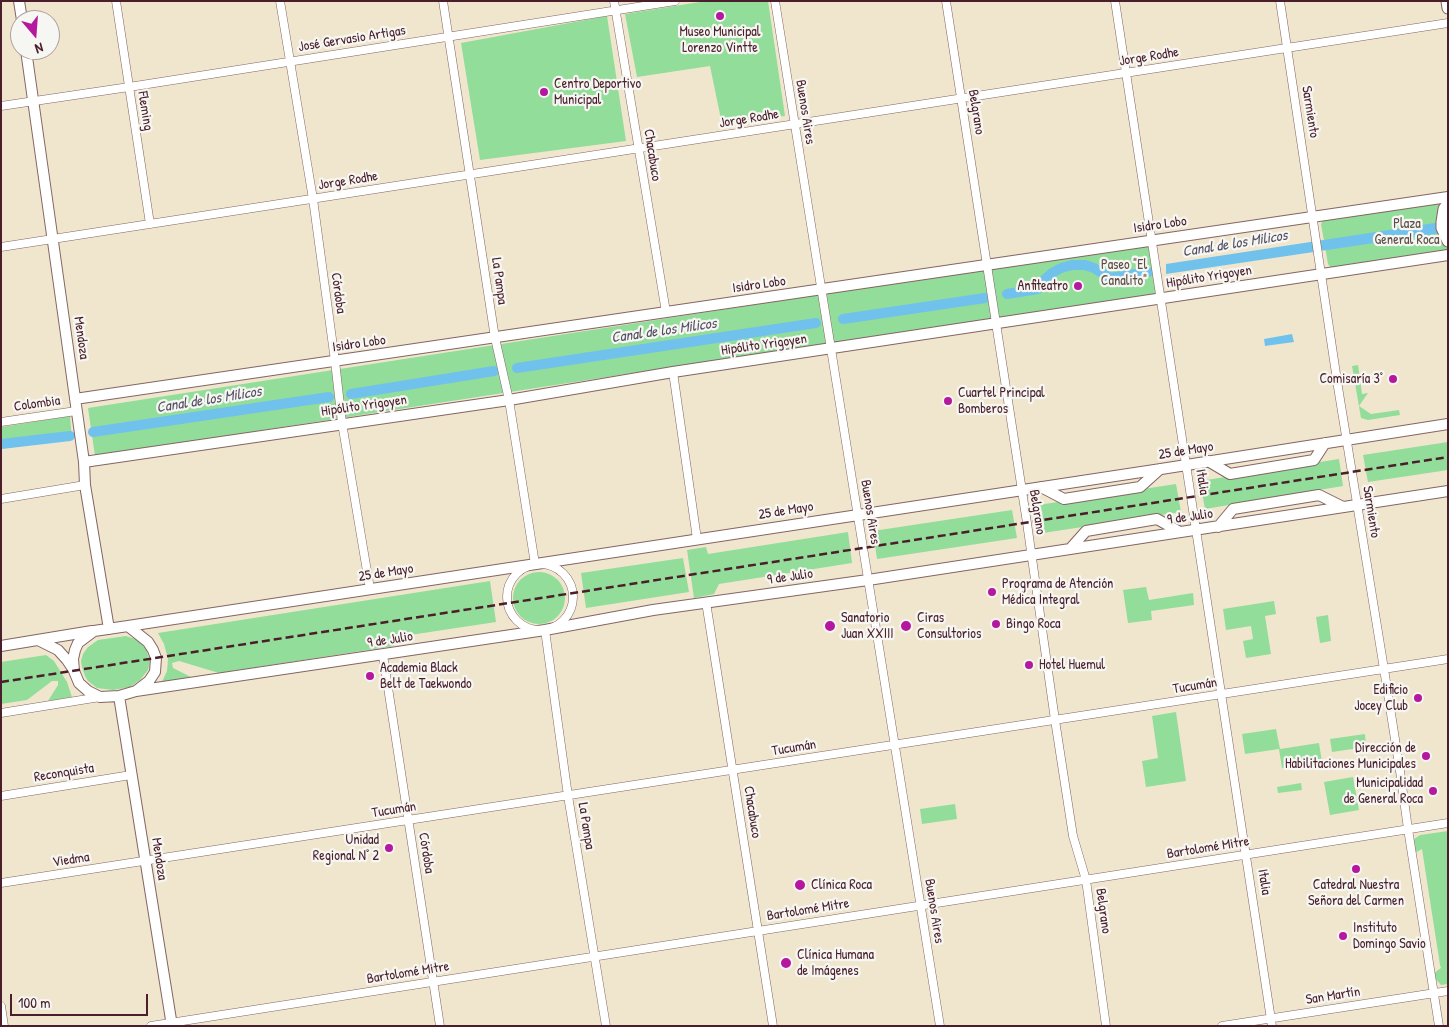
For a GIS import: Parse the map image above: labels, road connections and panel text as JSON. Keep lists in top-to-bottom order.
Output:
{
  "streets": {
    "main road": [
      "Isidro Lobo",
      "Hipólito Yrigoyen",
      "Mendoza",
      "25 de Mayo",
      "9 de Julio"
    ],
    "street": [
      "José Gervasio Artigas",
      "Jorge Rodhe",
      "Fleming",
      "Buenos Aires",
      "Belgrano",
      "Sarmiento",
      "Chacabuco",
      "La Pampa",
      "Córdoba",
      "Colombia",
      "Italia",
      "Tucumán",
      "Reconquista",
      "Bartolomé Mitre",
      "Viedma",
      "San Martín"
    ]
  },
  "crossings": [
    ["José Gervasio Artigas", "Fleming"],
    ["José Gervasio Artigas", "Chacabuco"],
    ["José Gervasio Artigas", "La Pampa"],
    ["José Gervasio Artigas", "Córdoba"],
    ["José Gervasio Artigas", "Mendoza"],
    ["Jorge Rodhe", "Fleming"],
    ["Jorge Rodhe", "Buenos Aires"],
    ["Jorge Rodhe", "Belgrano"],
    ["Jorge Rodhe", "Sarmiento"],
    ["Jorge Rodhe", "Chacabuco"],
    ["Jorge Rodhe", "La Pampa"],
    ["Jorge Rodhe", "Córdoba"],
    ["Jorge Rodhe", "Mendoza"],
    ["Jorge Rodhe", "Italia"],
    ["Buenos Aires", "Isidro Lobo"],
    ["Buenos Aires", "Hipólito Yrigoyen"],
    ["Buenos Aires", "25 de Mayo"],
    ["Buenos Aires", "9 de Julio"],
    ["Buenos Aires", "Tucumán"],
    ["Buenos Aires", "Bartolomé Mitre"],
    ["Belgrano", "Isidro Lobo"],
    ["Belgrano", "Hipólito Yrigoyen"],
    ["Belgrano", "25 de Mayo"],
    ["Belgrano", "9 de Julio"],
    ["Belgrano", "Tucumán"],
    ["Belgrano", "Bartolomé Mitre"],
    ["Sarmiento", "Isidro Lobo"],
    ["Sarmiento", "Hipólito Yrigoyen"],
    ["Sarmiento", "25 de Mayo"],
    ["Sarmiento", "9 de Julio"],
    ["Sarmiento", "Tucumán"],
    ["Sarmiento", "Bartolomé Mitre"],
    ["Sarmiento", "San Martín"],
    ["Chacabuco", "Isidro Lobo"],
    ["Chacabuco", "9 de Julio"],
    ["Chacabuco", "Tucumán"],
    ["Chacabuco", "Bartolomé Mitre"],
    ["Isidro Lobo", "La Pampa"],
    ["Isidro Lobo", "Córdoba"],
    ["Isidro Lobo", "Mendoza"],
    ["Isidro Lobo", "Italia"],
    ["Hipólito Yrigoyen", "La Pampa"],
    ["Hipólito Yrigoyen", "Córdoba"],
    ["Hipólito Yrigoyen", "Mendoza"],
    ["Hipólito Yrigoyen", "Italia"],
    ["La Pampa", "25 de Mayo"],
    ["La Pampa", "9 de Julio"],
    ["La Pampa", "Tucumán"],
    ["La Pampa", "Bartolomé Mitre"],
    ["Córdoba", "25 de Mayo"],
    ["Córdoba", "9 de Julio"],
    ["Córdoba", "Tucumán"],
    ["Córdoba", "Bartolomé Mitre"],
    ["Mendoza", "Colombia"],
    ["Mendoza", "25 de Mayo"],
    ["Mendoza", "9 de Julio"],
    ["Mendoza", "Tucumán"],
    ["Mendoza", "Reconquista"],
    ["Mendoza", "Bartolomé Mitre"],
    ["Mendoza", "Viedma"],
    ["25 de Mayo", "Italia"],
    ["25 de Mayo", "9 de Julio"],
    ["Italia", "9 de Julio"],
    ["Italia", "Tucumán"],
    ["Italia", "Bartolomé Mitre"],
    ["Italia", "San Martín"],
    ["Tucumán", "Viedma"]
  ],
  "water": ["Canal de los Milicos"],
  "parks": ["Plaza General Roca", "Paseo \"El Canalito\""],
  "places": [
    "Museo Municipal Lorenzo Vintte",
    "Centro Deportivo Municipal",
    "Anfiteatro",
    "Comisaría 3°",
    "Cuartel Principal Bomberos",
    "Programa de Atención Médica Integral",
    "Bingo Roca",
    "Sanatorio Juan XXIII",
    "Ciras Consultorios",
    "Hotel Huemul",
    "Academia Black Belt de Taekwondo",
    "Edificio Jocey Club",
    "Dirección de Habilitaciones Municipales",
    "Municipalidad de General Roca",
    "Unidad Regional N° 2",
    "Catedral Nuestra Señora del Carmen",
    "Clínica Roca",
    "Instituto Domingo Savio",
    "Clínica Humana de Imágenes"
  ],
  "scale_bar": "100 m",
  "north": "bottom"
}
